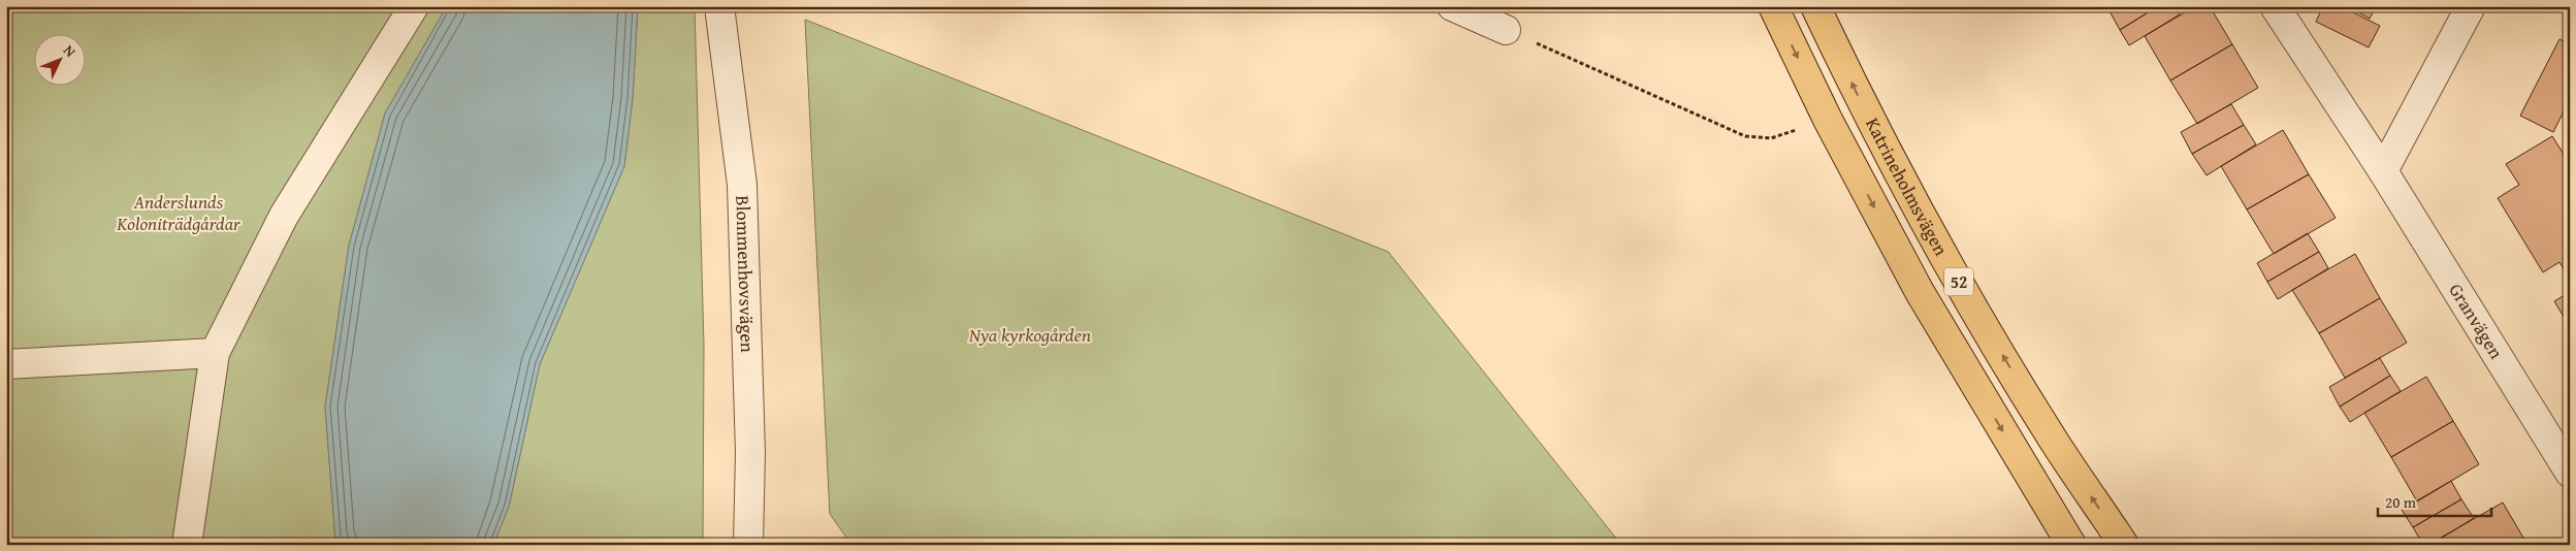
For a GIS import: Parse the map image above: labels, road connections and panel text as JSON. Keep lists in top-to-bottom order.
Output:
{
  "streets": {
    "main road": ["Katrineholmsvägen", "52"],
    "street": ["Blommenhovsvägen", "Granvägen"]
  },
  "parks": ["Anderslunds Koloniträdgårdar", "Nya kyrkogården"],
  "scale_bar": "20 m",
  "north": "top right"
}
